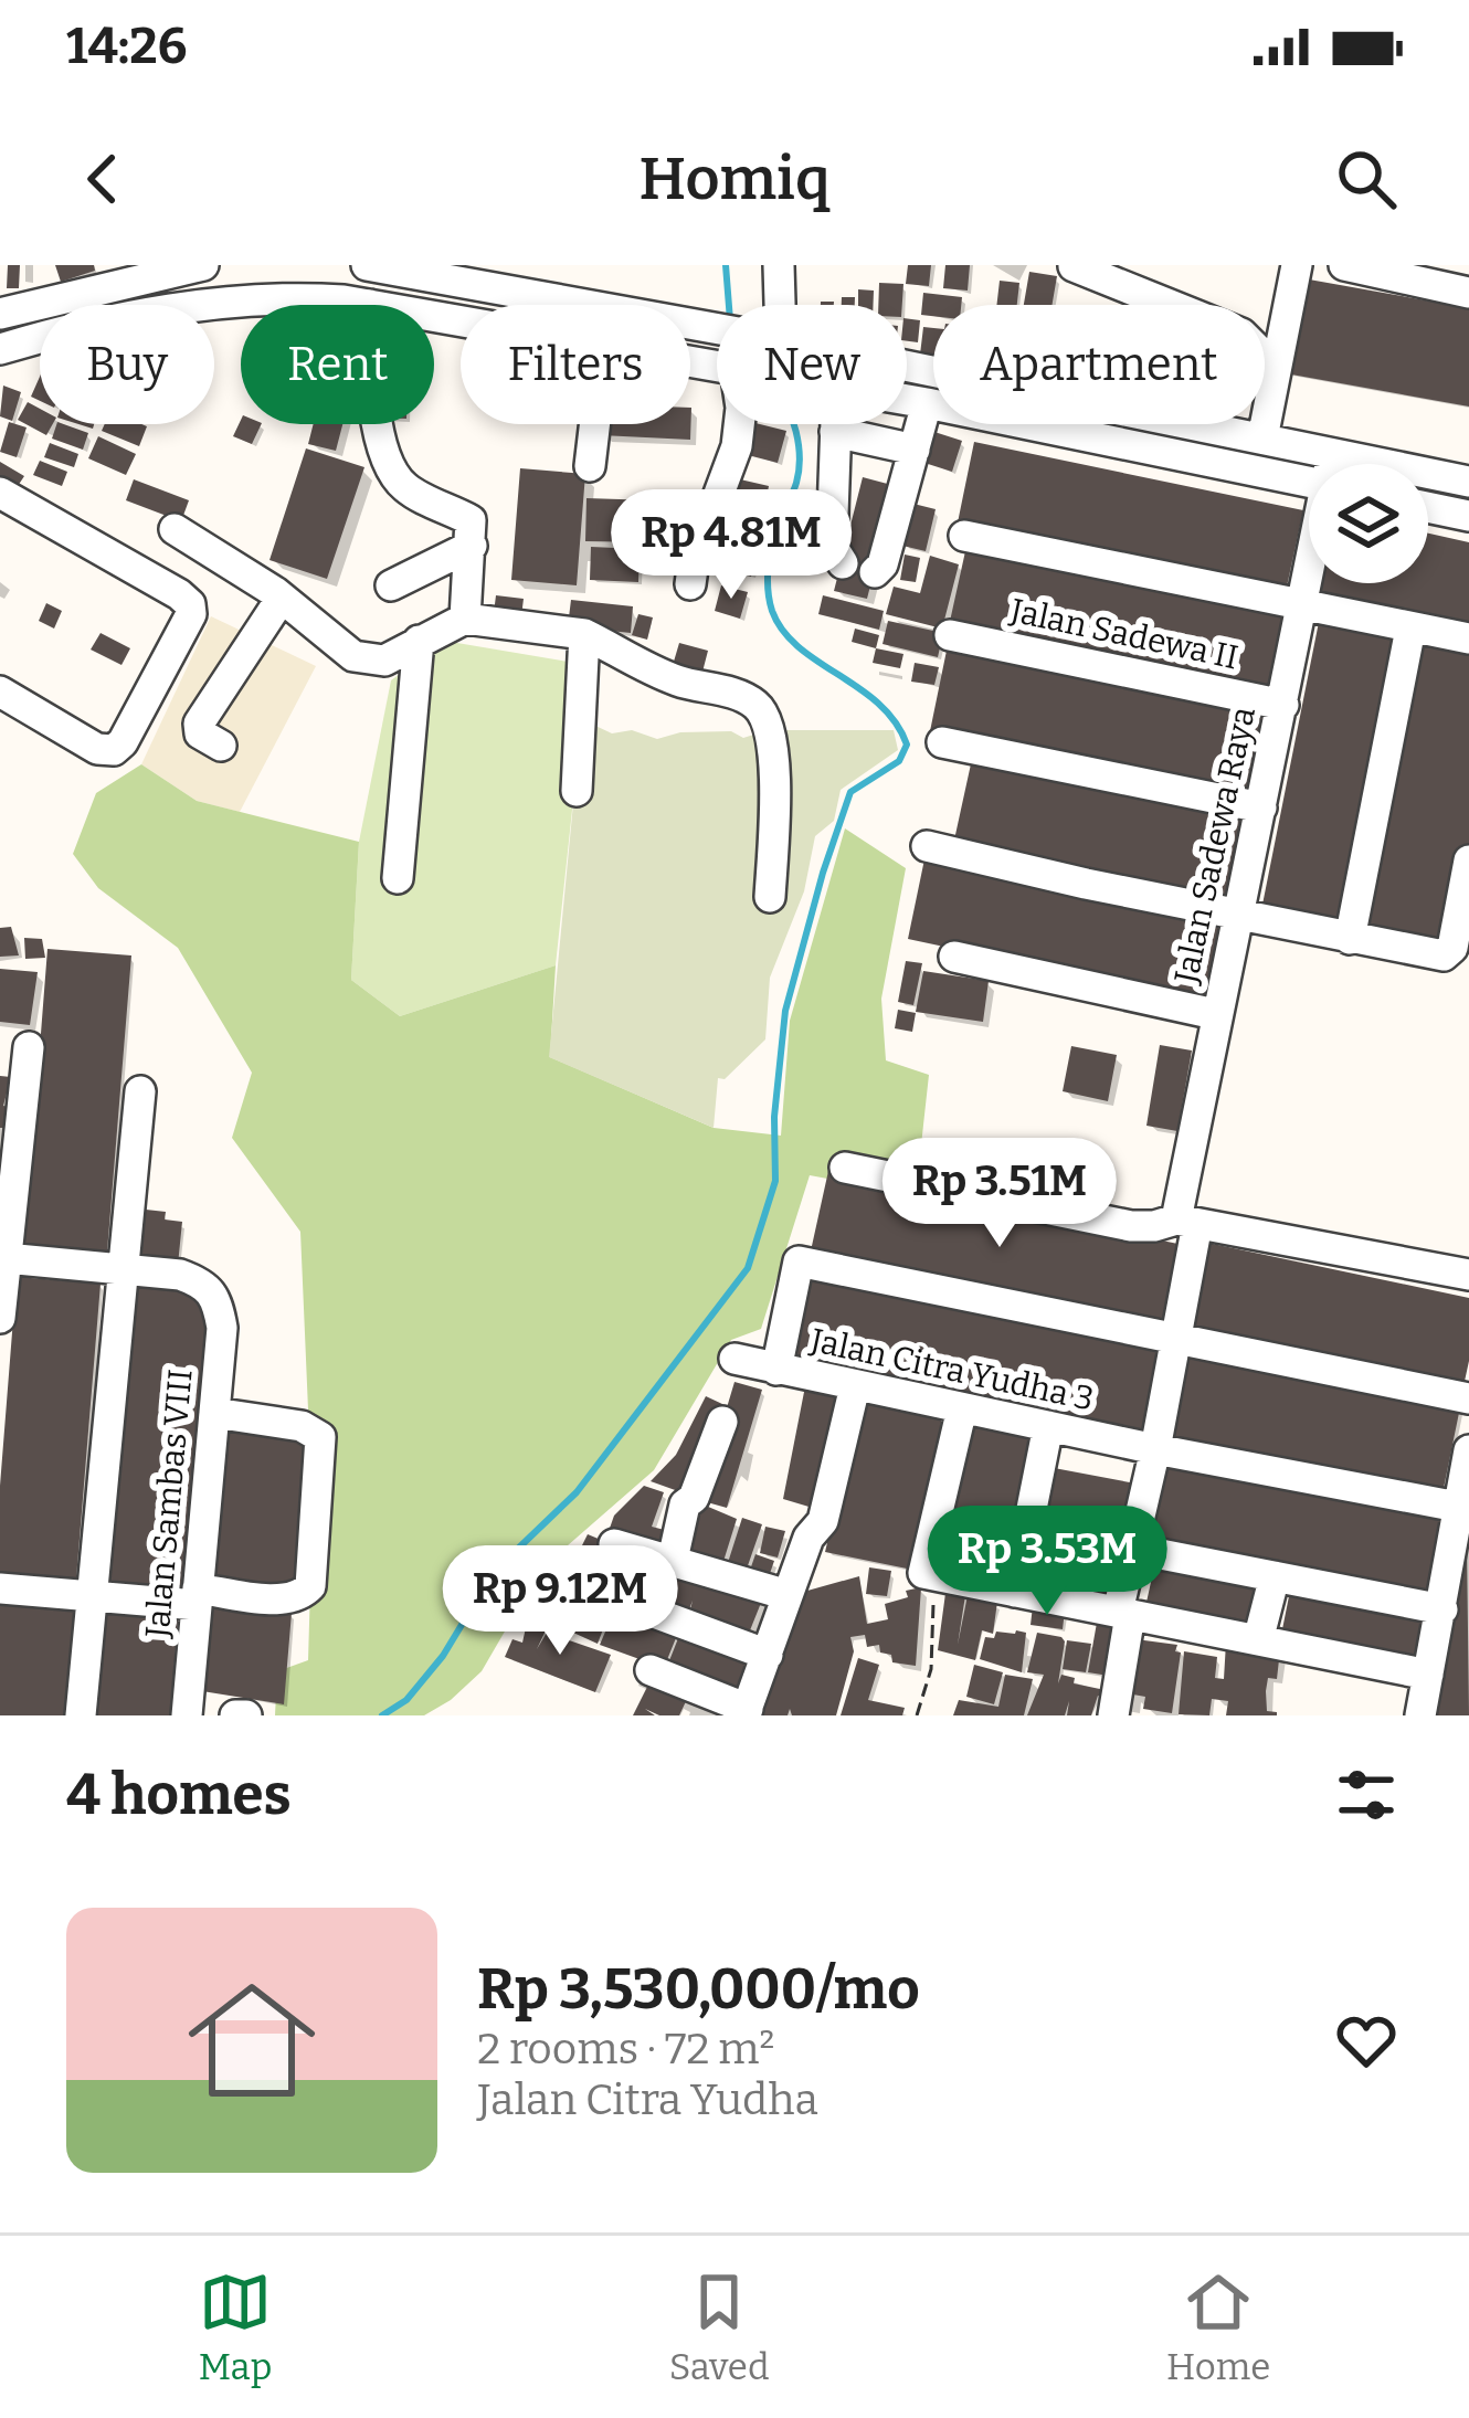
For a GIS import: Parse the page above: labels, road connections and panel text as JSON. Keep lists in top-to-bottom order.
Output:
{
  "streets": {
    "street": [
      "Jalan Sadewa II",
      "Jalan Sadewa Raya",
      "Jalan Citra Yudha 3",
      "Jalan Sambas VIII"
    ]
  },
  "crossings": [
    ["Jalan Sadewa II", "Jalan Sadewa Raya"],
    ["Jalan Sadewa Raya", "Jalan Citra Yudha 3"]
  ],
  "page": {
    "status": "14:26",
    "header": "Homiq",
    "chip": [
      "Buy",
      "Rent",
      "Filters",
      "New",
      "Apartment"
    ],
    "price": [
      "Rp 4.81M",
      "Rp 3.51M",
      "Rp 3.53M",
      "Rp 9.12M"
    ],
    "heading": "4 homes",
    "list": [
      {
        "name": "Rp 3,530,000/mo",
        "note": "2 rooms · 72 m² · Jalan Citra Yudha"
      }
    ],
    "tabs": ["Map", "Saved", "Home"]
  }
}
